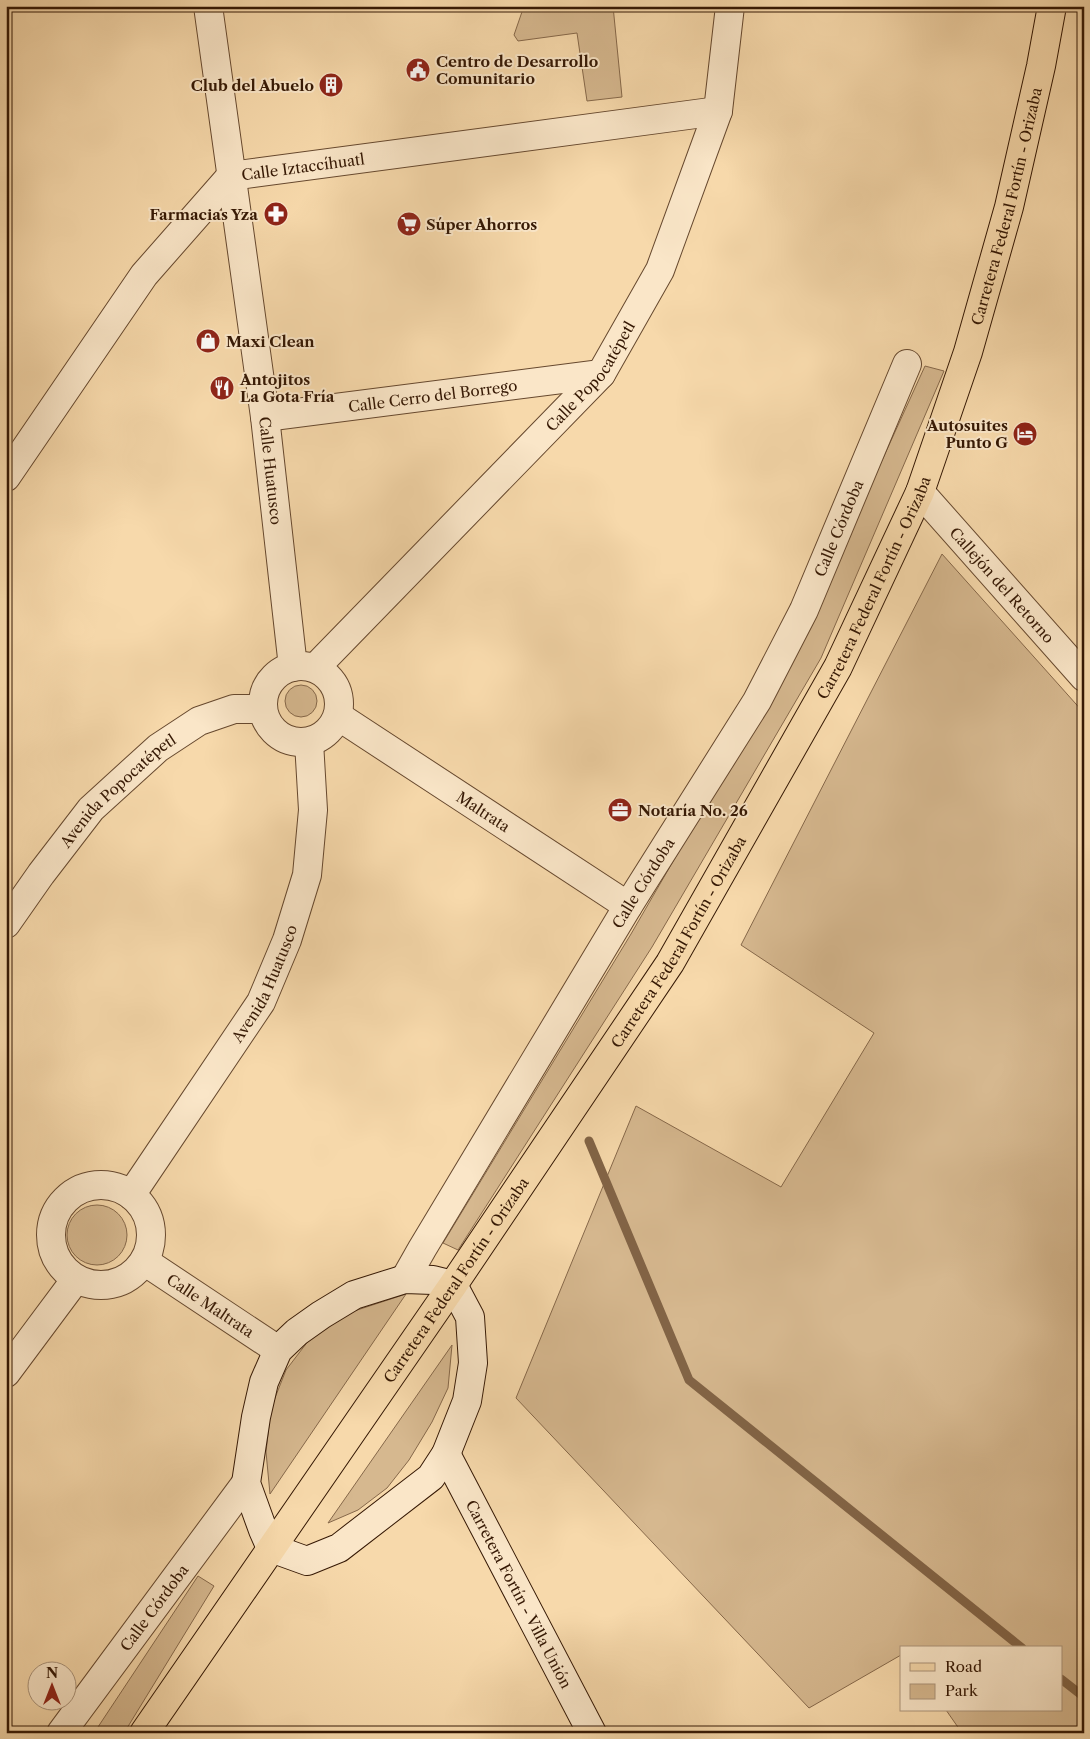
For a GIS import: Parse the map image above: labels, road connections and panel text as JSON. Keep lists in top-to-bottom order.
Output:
{
  "streets": {
    "main road": ["Carretera Federal Fortín - Orizaba"],
    "street": [
      "Calle Iztaccíhuatl",
      "Calle Popocatépetl",
      "Calle Cerro del Borrego",
      "Calle Huatusco",
      "Calle Córdoba",
      "Callejón del Retorno",
      "Avenida Popocatépetl",
      "Maltrata",
      "Avenida Huatusco",
      "Calle Maltrata",
      "Carretera Fortín - Villa Unión"
    ]
  },
  "crossings": [
    ["Calle Iztaccíhuatl", "Calle Popocatépetl"],
    ["Calle Iztaccíhuatl", "Calle Huatusco"],
    ["Carretera Federal Fortín - Orizaba", "Callejón del Retorno"],
    ["Calle Popocatépetl", "Calle Cerro del Borrego"],
    ["Calle Popocatépetl", "Calle Huatusco"],
    ["Calle Popocatépetl", "Avenida Popocatépetl"],
    ["Calle Popocatépetl", "Maltrata"],
    ["Calle Popocatépetl", "Avenida Huatusco"],
    ["Calle Cerro del Borrego", "Calle Huatusco"],
    ["Calle Huatusco", "Avenida Popocatépetl"],
    ["Calle Huatusco", "Maltrata"],
    ["Calle Huatusco", "Avenida Huatusco"],
    ["Calle Córdoba", "Maltrata"],
    ["Avenida Popocatépetl", "Maltrata"],
    ["Avenida Popocatépetl", "Avenida Huatusco"],
    ["Maltrata", "Avenida Huatusco"],
    ["Avenida Huatusco", "Calle Maltrata"]
  ],
  "places": {
    "public building": ["Centro de Desarrollo Comunitario"],
    "building": ["Club del Abuelo"],
    "pharmacy": ["Farmacias Yza"],
    "supermarket": ["Súper Ahorros"],
    "shop": ["Maxi Clean"],
    "restaurant": ["Antojitos La Gota Fría"],
    "hotel": ["Autosuites Punto G"],
    "office": ["Notaría No. 26"]
  },
  "legend": ["Road", "Park"],
  "north": "top"
}
